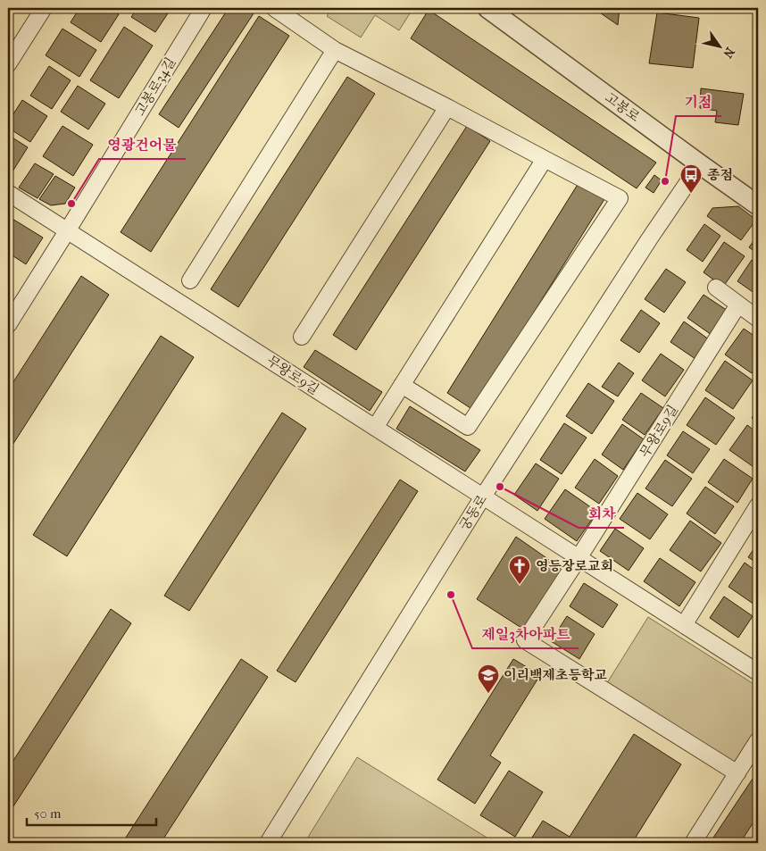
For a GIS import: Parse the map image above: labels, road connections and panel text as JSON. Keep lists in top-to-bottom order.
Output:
{
  "streets": {
    "street": [
      "고봉로34길",
      "고봉로",
      "무왕로9길",
      "궁동로"
    ]
  },
  "crossings": [
    ["고봉로34길", "무왕로9길"],
    ["고봉로", "궁동로"],
    ["무왕로9길", "궁동로"]
  ],
  "places": {
    "other": [
      "기점",
      "영광건어물",
      "회차",
      "제일3차아파트"
    ],
    "bus stop": ["종점"],
    "church": ["영등장로교회"],
    "school or university": ["이리백제초등학교"]
  },
  "scale_bar": "50 m",
  "north": "bottom right"
}
